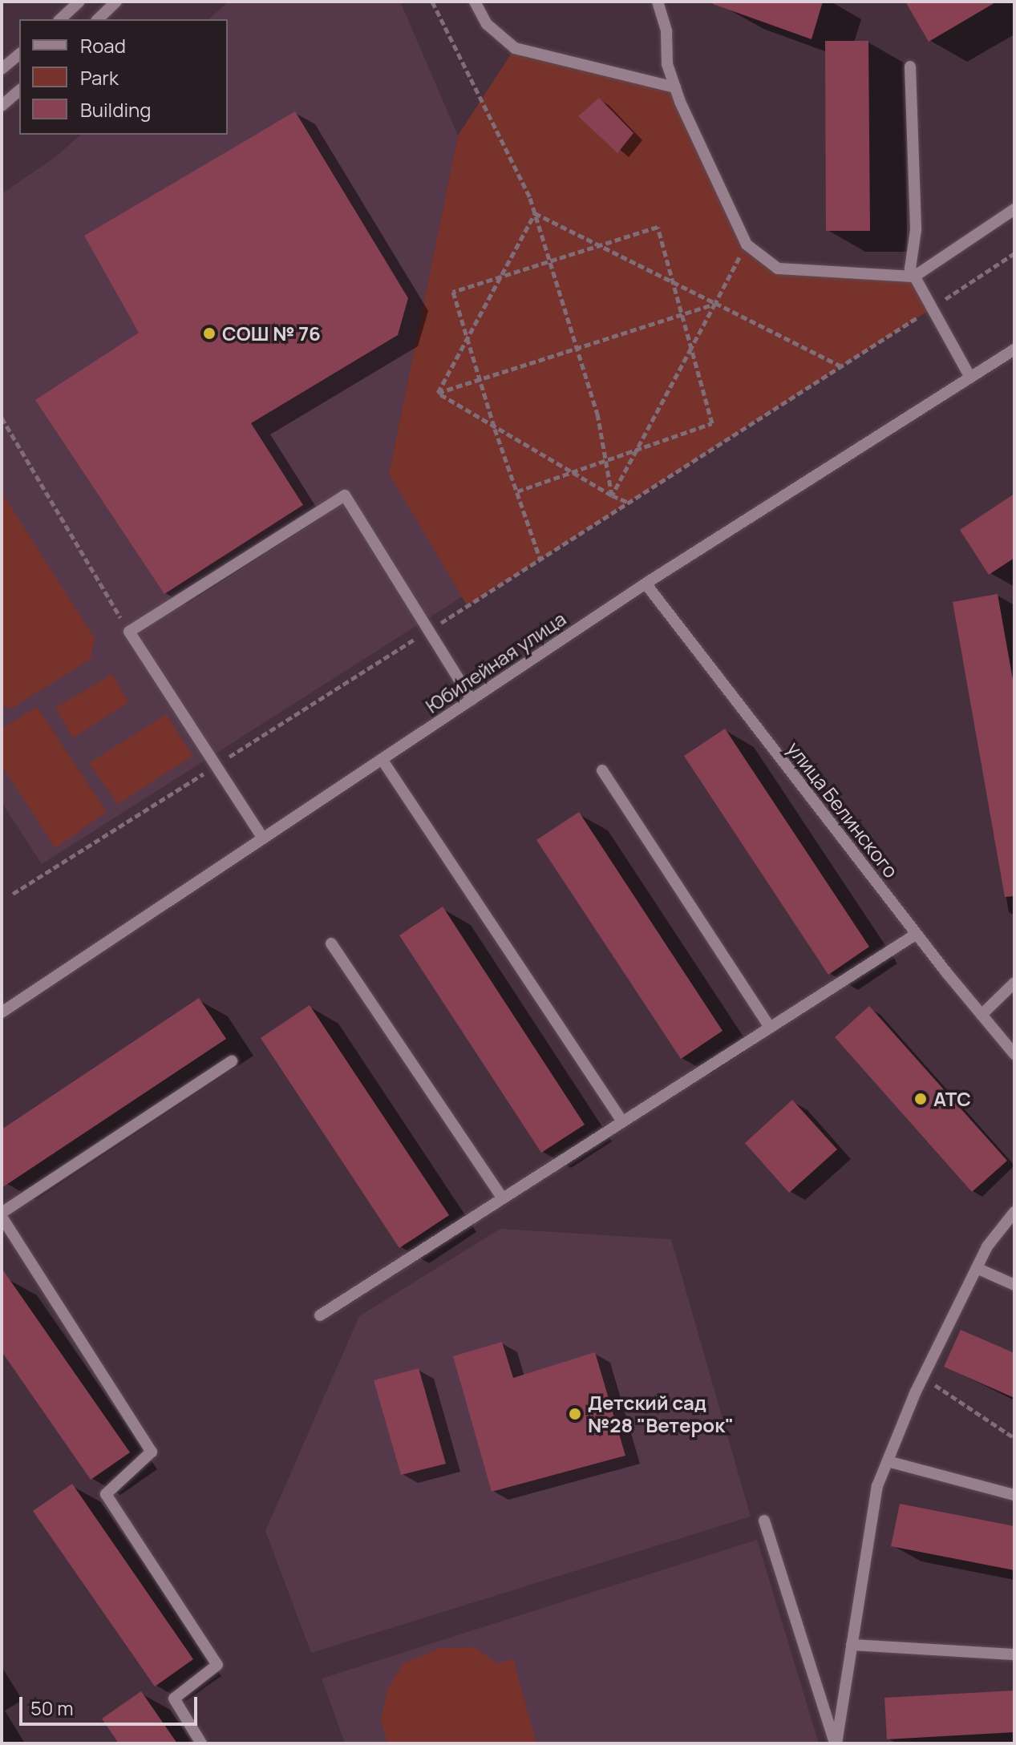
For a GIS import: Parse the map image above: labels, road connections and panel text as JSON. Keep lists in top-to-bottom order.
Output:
{
  "streets": {
    "street": ["Юбилейная улица", "улица Белинского"]
  },
  "crossings": [
    ["Юбилейная улица", "улица Белинского"]
  ],
  "places": ["СОШ № 76", "АТС", "Детский сад №28 \"Ветерок\""],
  "legend": ["Road", "Park", "Building"],
  "scale_bar": "50 m"
}
